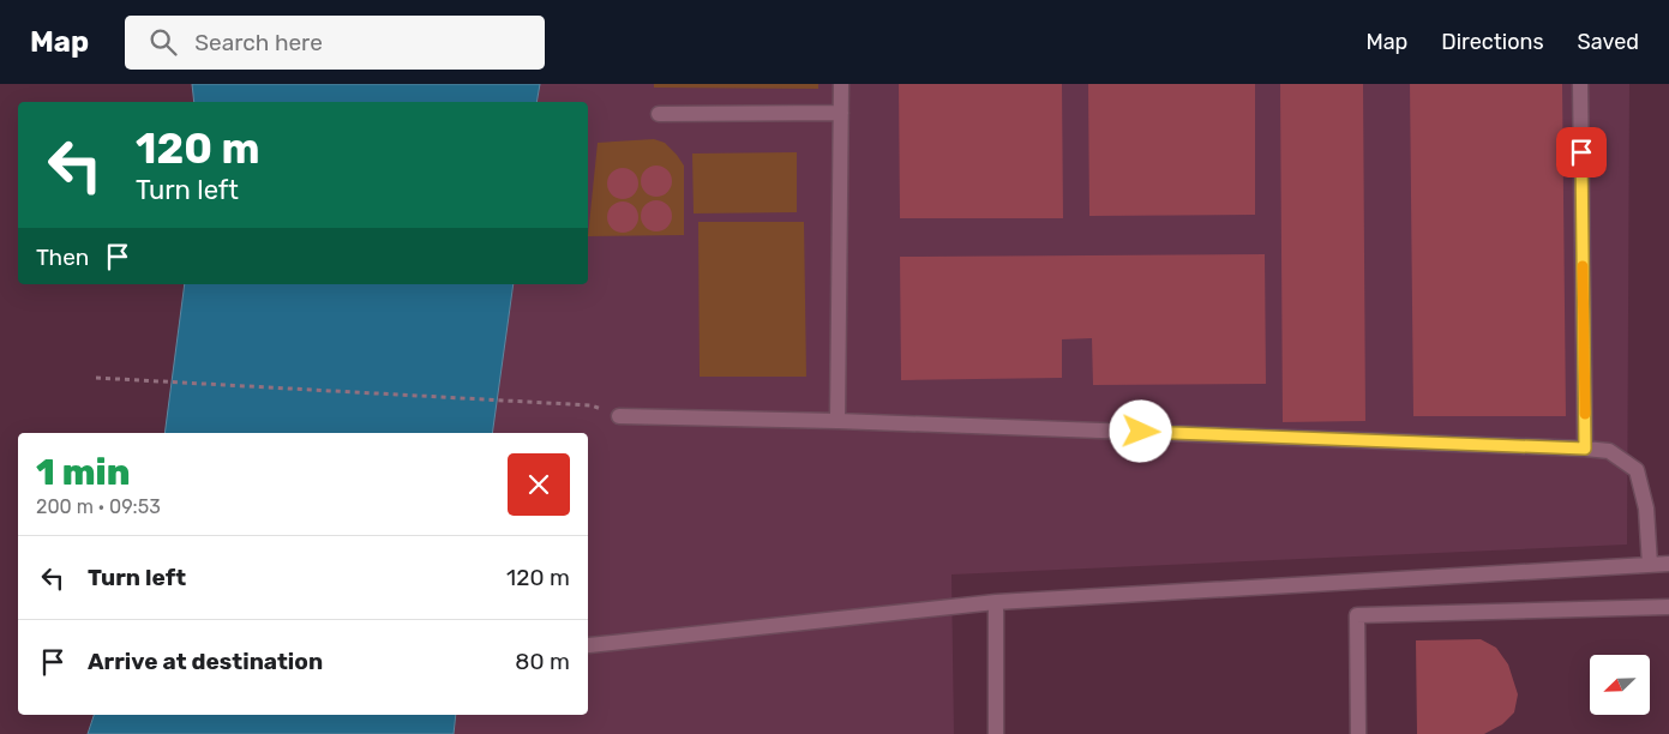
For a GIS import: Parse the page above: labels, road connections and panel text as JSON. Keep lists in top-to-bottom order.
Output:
{
  "north": "bottom left",
  "page": {
    "header": "Map",
    "search": "Search here",
    "nav": ["Map", "Directions", "Saved"],
    "turn": ["120 m", "Turn left"],
    "then": "Then",
    "heading": ["1 min", "200 m · 09:53"],
    "list": [
      {
        "name": "Turn left",
        "value": "120 m"
      },
      {
        "name": "Arrive at destination",
        "value": "80 m"
      }
    ]
  }
}
